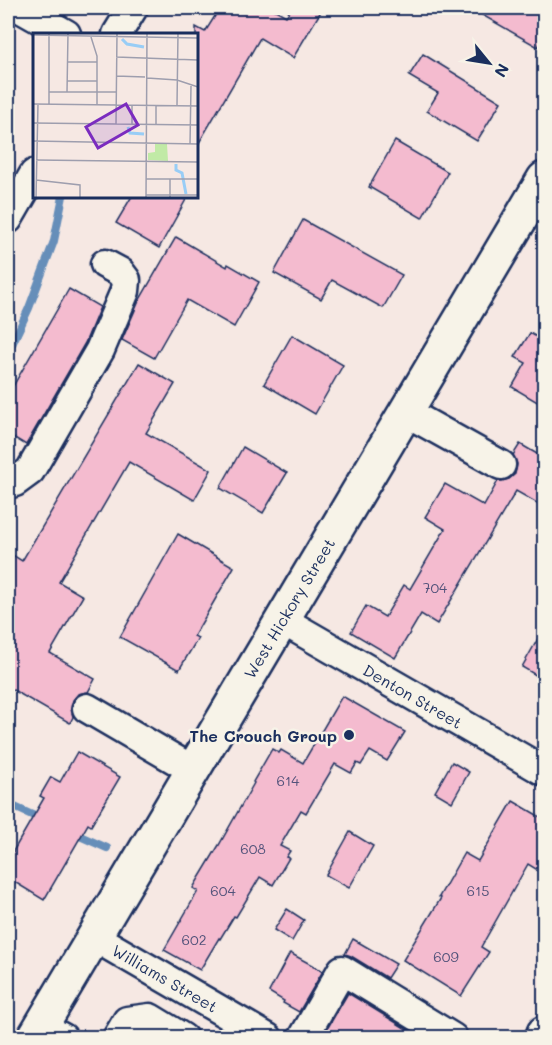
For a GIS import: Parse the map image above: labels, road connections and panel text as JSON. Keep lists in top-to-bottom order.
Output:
{
  "streets": {
    "main road": ["West Hickory Street"],
    "street": ["Denton Street", "Williams Street"]
  },
  "crossings": [
    ["West Hickory Street", "Denton Street"],
    ["West Hickory Street", "Williams Street"]
  ],
  "places": ["The Crouch Group"],
  "house_numbers": [
    "704",
    "614",
    "608",
    "604",
    "615",
    "602",
    "609"
  ],
  "north": "bottom right"
}
